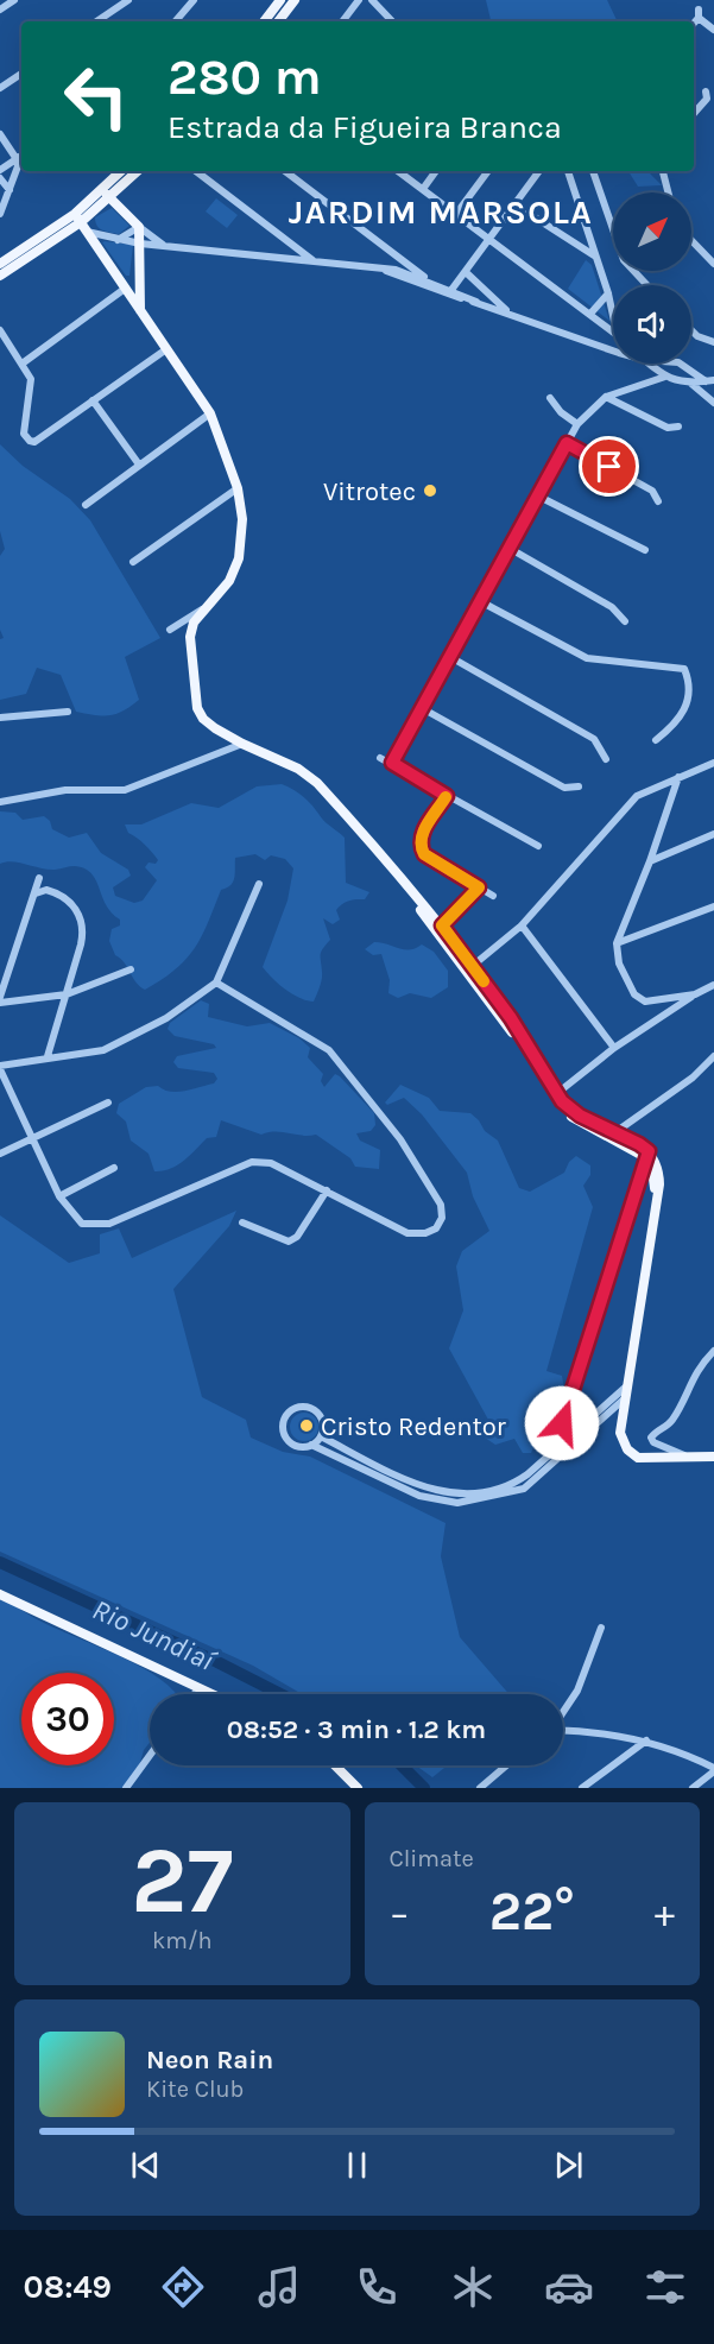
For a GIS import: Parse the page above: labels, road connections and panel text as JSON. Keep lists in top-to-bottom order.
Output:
{
  "districts": ["JARDIM MARSOLA"],
  "water": ["Rio Jundiaí"],
  "places": ["Vitrotec", "Cristo Redentor"],
  "north": "top right",
  "page": {
    "turn": ["280 m", "Estrada da Figueira Branca"],
    "limit": "30",
    "trip": "08:52 · 3 min · 1.2 km",
    "tile": [
      ["27", "km/h"],
      "Climate"
    ],
    "heat": ["−", "22°", "+"],
    "song": ["Neon Rain", "Kite Club"],
    "tabs": "08:49"
  }
}
